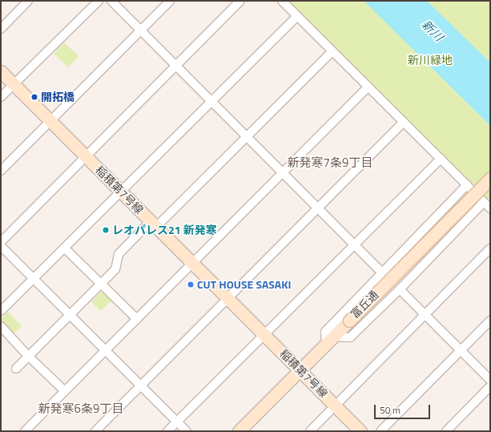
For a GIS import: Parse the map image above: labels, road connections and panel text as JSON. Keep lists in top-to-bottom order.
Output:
{
  "streets": {
    "street": ["稲積第7号線", "富丘通"]
  },
  "crossings": [
    ["稲積第7号線", "富丘通"]
  ],
  "districts": ["新発寒7条9丁目", "新発寒6条9丁目"],
  "water": ["新川"],
  "parks": ["新川緑地"],
  "places": ["開拓橋", "レオパレス21 新発寒", "CUT HOUSE SASAKI"],
  "scale_bar": "50 m"
}
